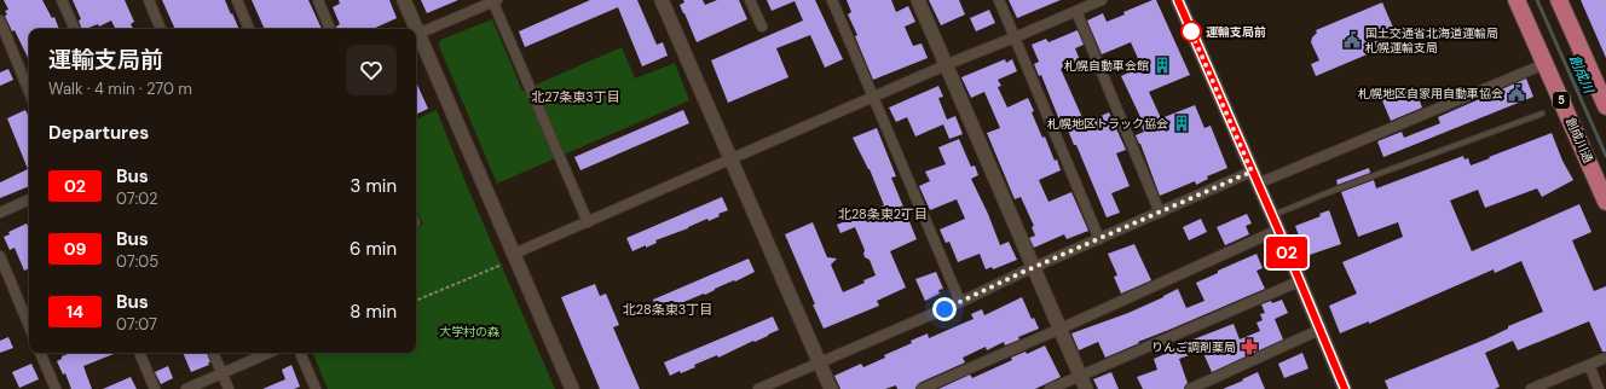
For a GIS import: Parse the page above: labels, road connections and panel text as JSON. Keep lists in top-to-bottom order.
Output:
{
  "streets": {
    "highway": ["5", "創成川通"]
  },
  "districts": ["北27条東3丁目", "北28条東2丁目", "北28条東3丁目"],
  "water": ["創成川"],
  "parks": ["大学村の森"],
  "places": {
    "other": ["運輸支局前"],
    "public building": ["国土交通省北海道運輸局 札幌運輸支局", "札幌地区自家用自動車協会"],
    "building": ["札幌自動車会館", "札幌地区トラック協会"],
    "pharmacy": ["りんご調剤薬局"]
  },
  "lines": ["bus line 02"],
  "page": {
    "on_map": "02",
    "heading": [
      ["運輸支局前", "Walk · 4 min · 270 m"],
      "Departures"
    ],
    "list": [
      {
        "mark": "02",
        "name": "Bus",
        "note": "07:02",
        "value": "3 min"
      },
      {
        "mark": "09",
        "name": "Bus",
        "note": "07:05",
        "value": "6 min"
      },
      {
        "mark": "14",
        "name": "Bus",
        "note": "07:07",
        "value": "8 min"
      }
    ]
  }
}
